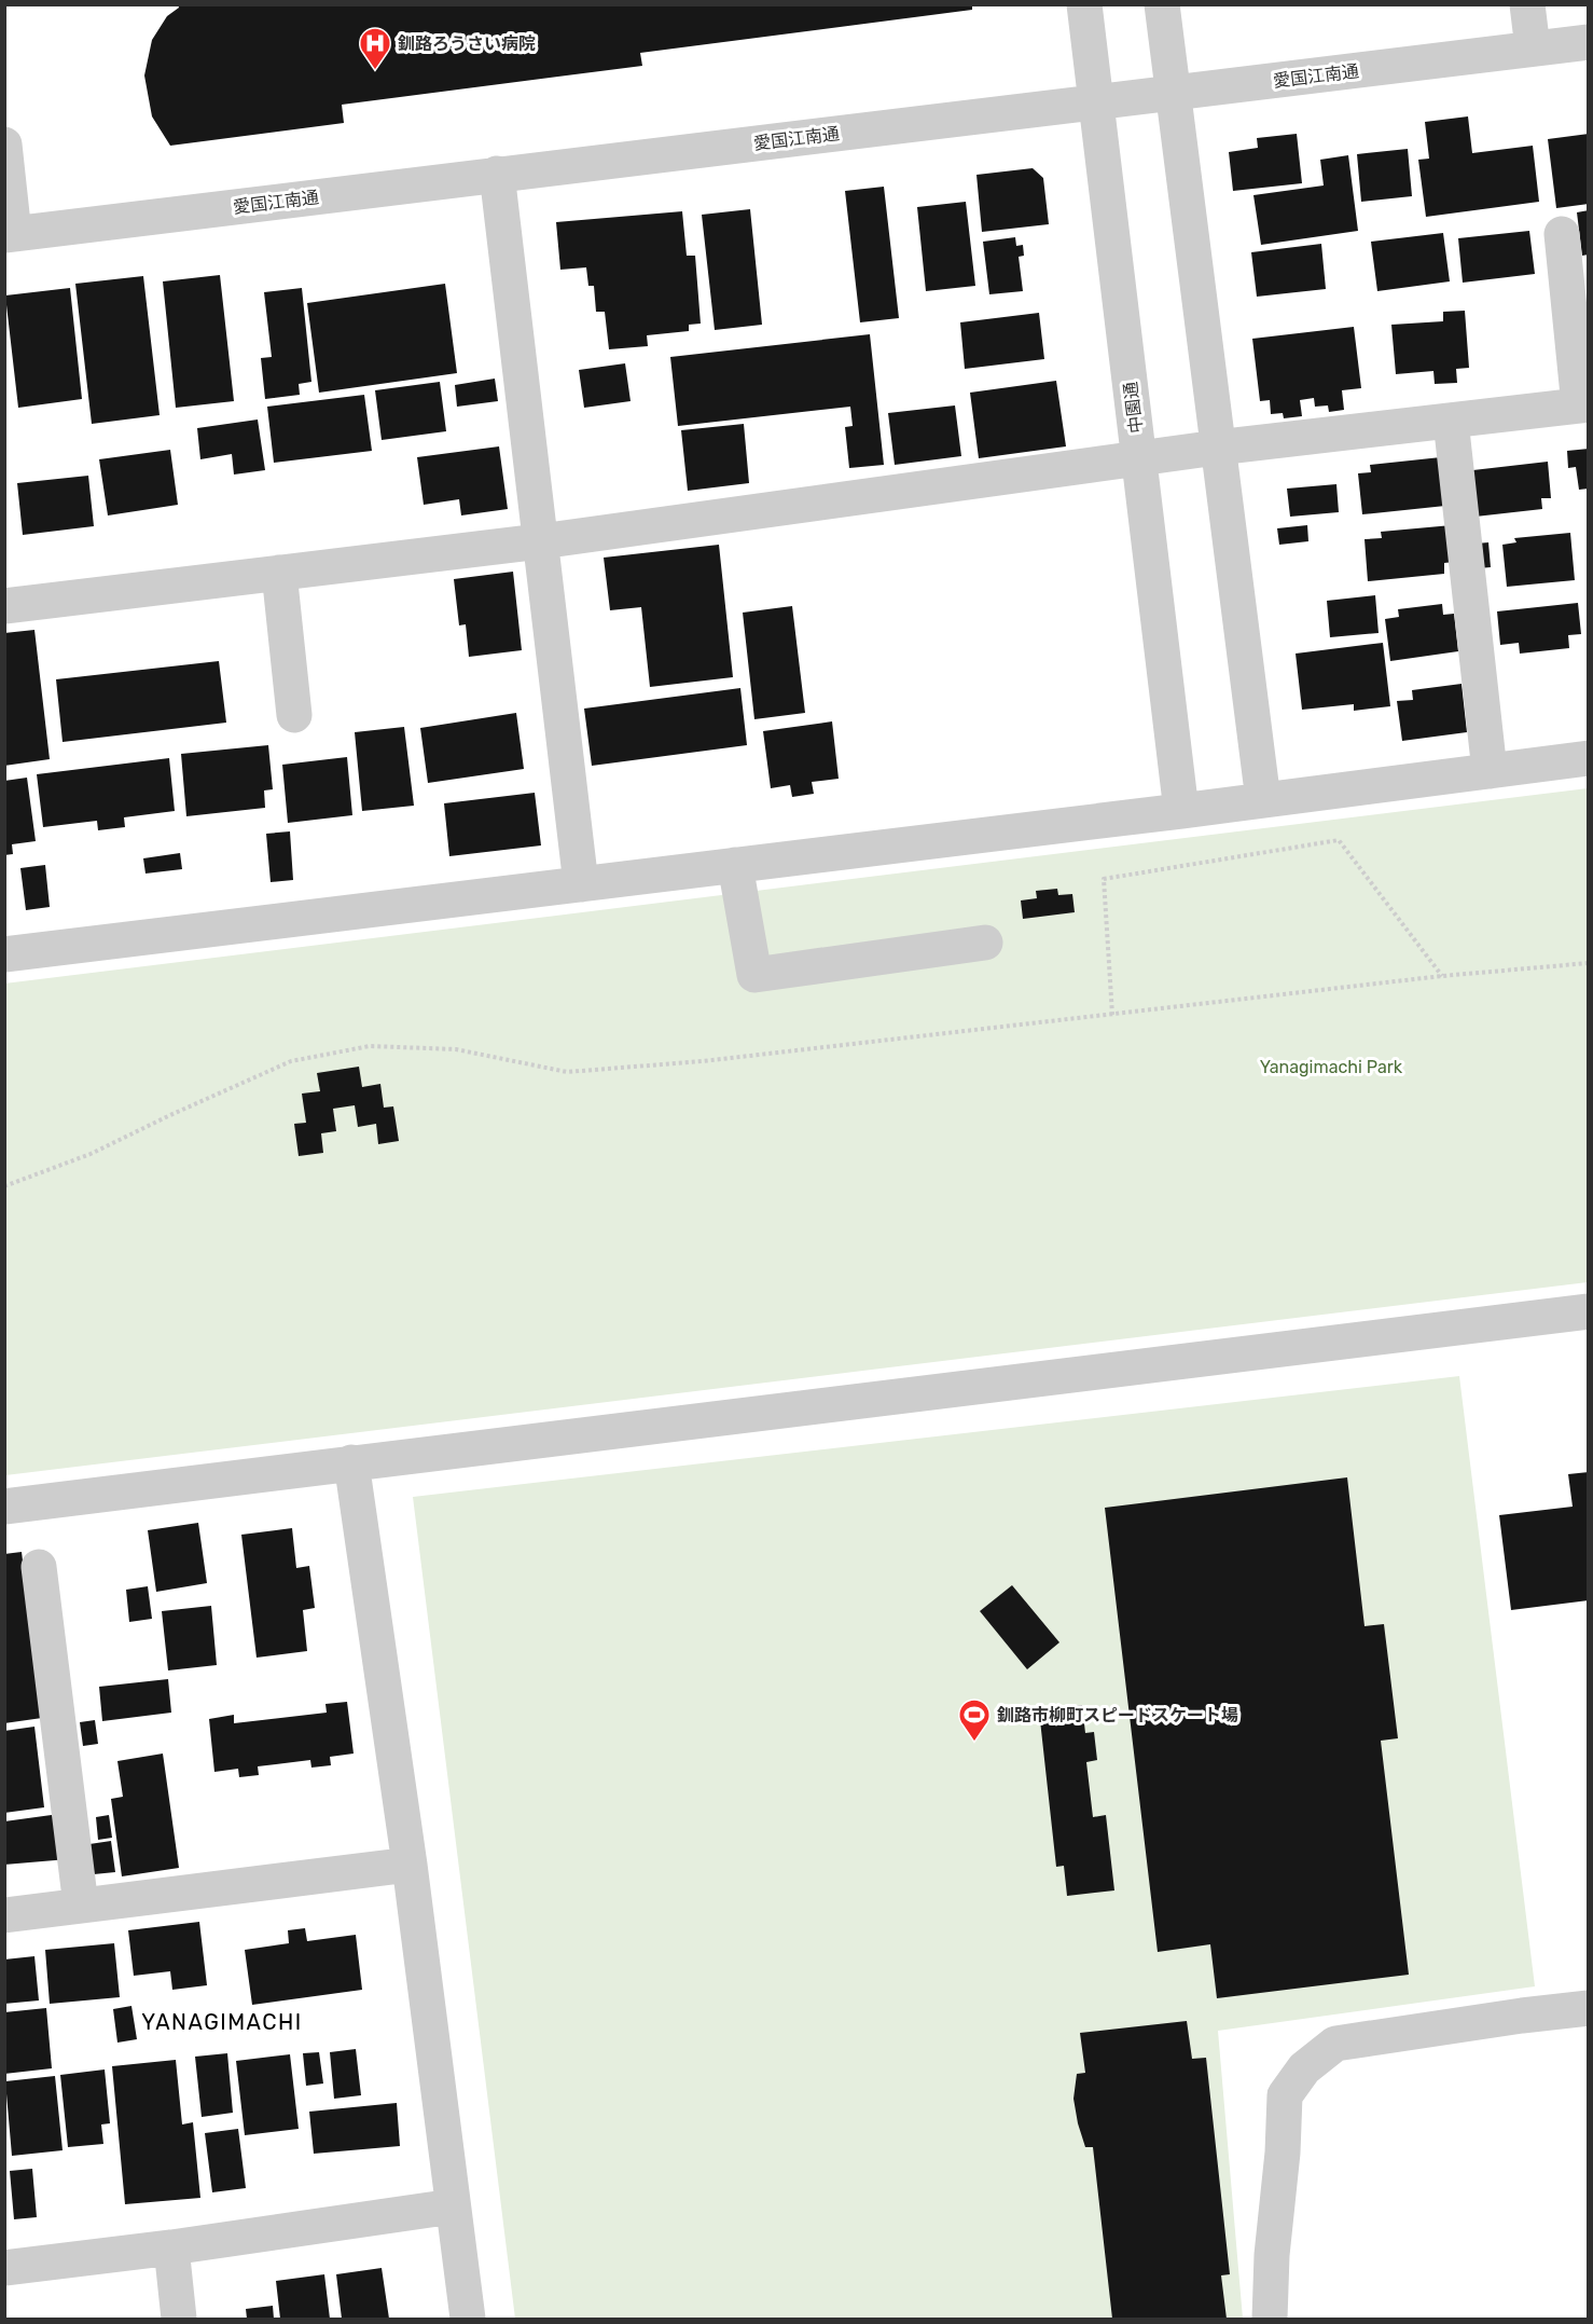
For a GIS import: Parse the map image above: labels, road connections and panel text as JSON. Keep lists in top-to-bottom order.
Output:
{
  "streets": {
    "street": ["愛国江南通", "中園通"]
  },
  "crossings": [
    ["愛国江南通", "中園通"]
  ],
  "districts": ["YANAGIMACHI"],
  "parks": ["Yanagimachi Park"],
  "places": {
    "hospital": ["釧路ろうさい病院"],
    "sports": ["釧路市柳町スピードスケート場"]
  }
}
